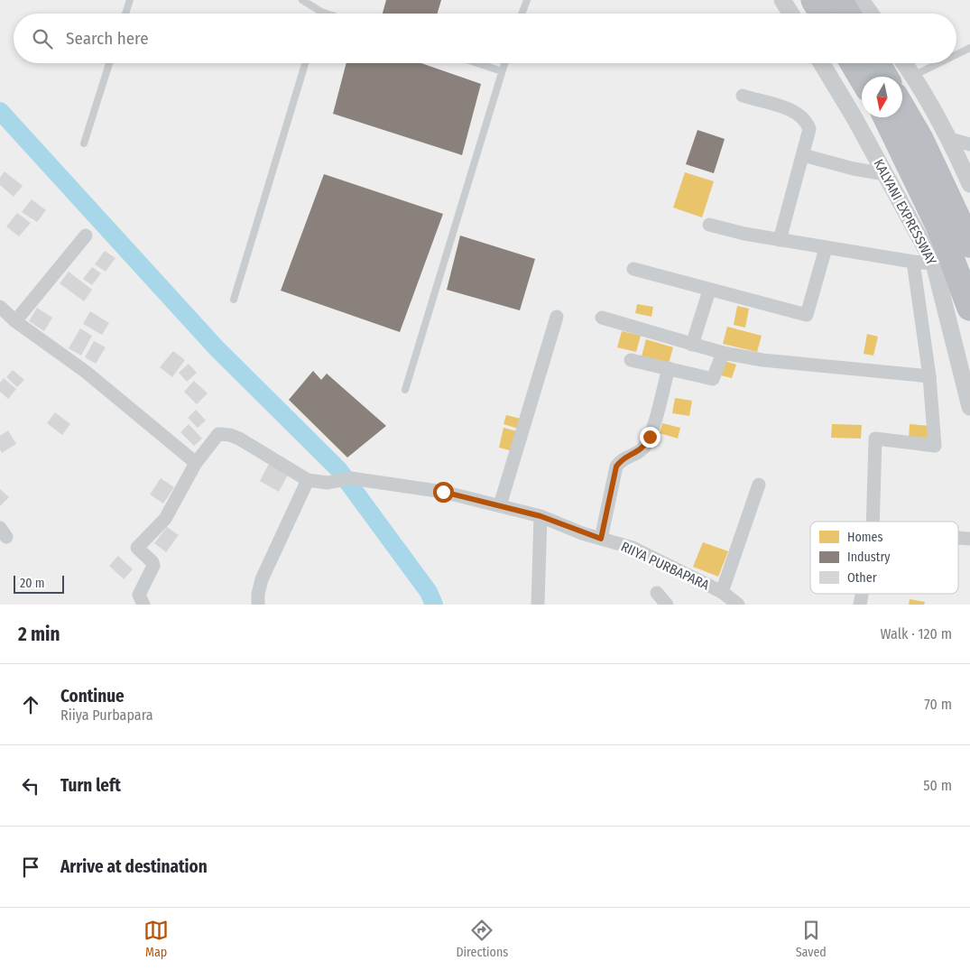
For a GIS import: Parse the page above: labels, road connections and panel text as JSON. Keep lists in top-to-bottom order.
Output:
{
  "streets": {
    "highway": ["KALYANI EXPRESSWAY"],
    "street": ["RIIYA PURBAPARA"]
  },
  "legend": ["Homes", "Industry", "Other"],
  "scale_bar": "20 m",
  "north": "bottom",
  "page": {
    "search": "Search here",
    "scale": "20 m",
    "heading": ["2 min", "Walk · 120 m"],
    "list": [
      ["Continue", "Riiya Purbapara", "70 m"],
      ["Turn left", "50 m"],
      "Arrive at destination"
    ],
    "nav": ["Map", "Directions", "Saved"]
  }
}
